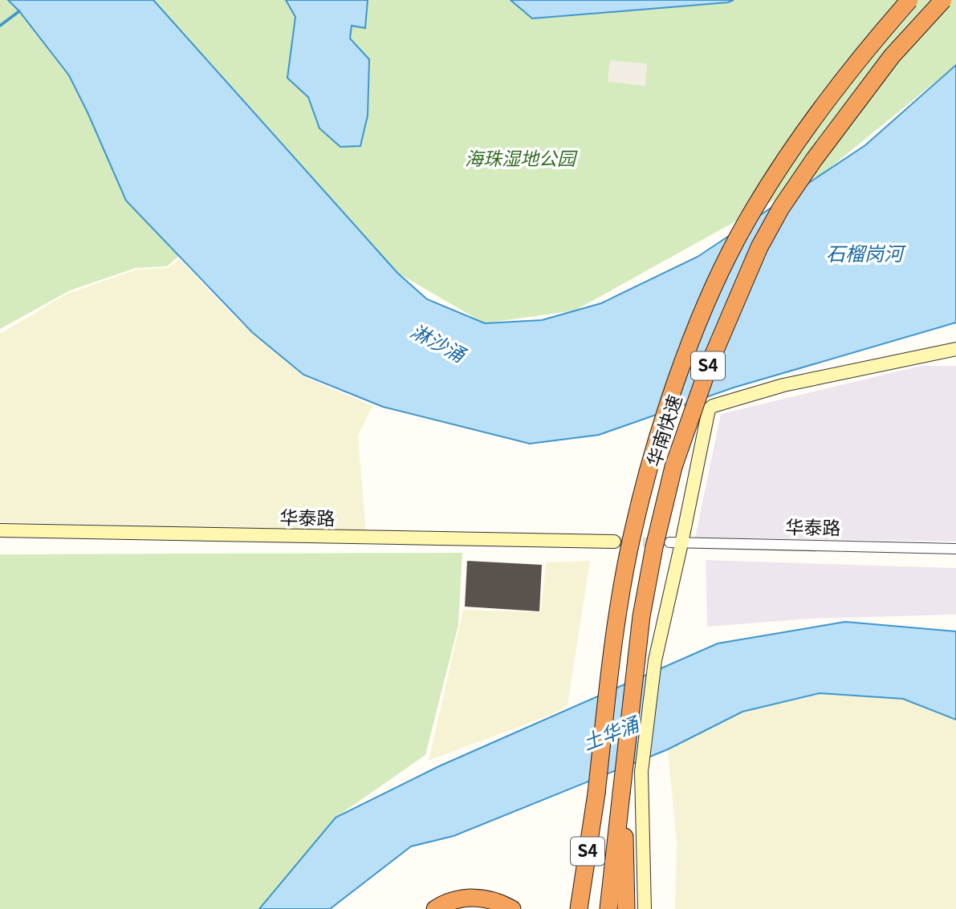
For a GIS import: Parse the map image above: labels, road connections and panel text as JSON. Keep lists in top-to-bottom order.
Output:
{
  "streets": {
    "highway": ["S4", "华南快速"],
    "street": ["华泰路"]
  },
  "water": ["石榴岗河", "淋沙涌", "土华涌"],
  "parks": ["海珠湿地公园"]
}
